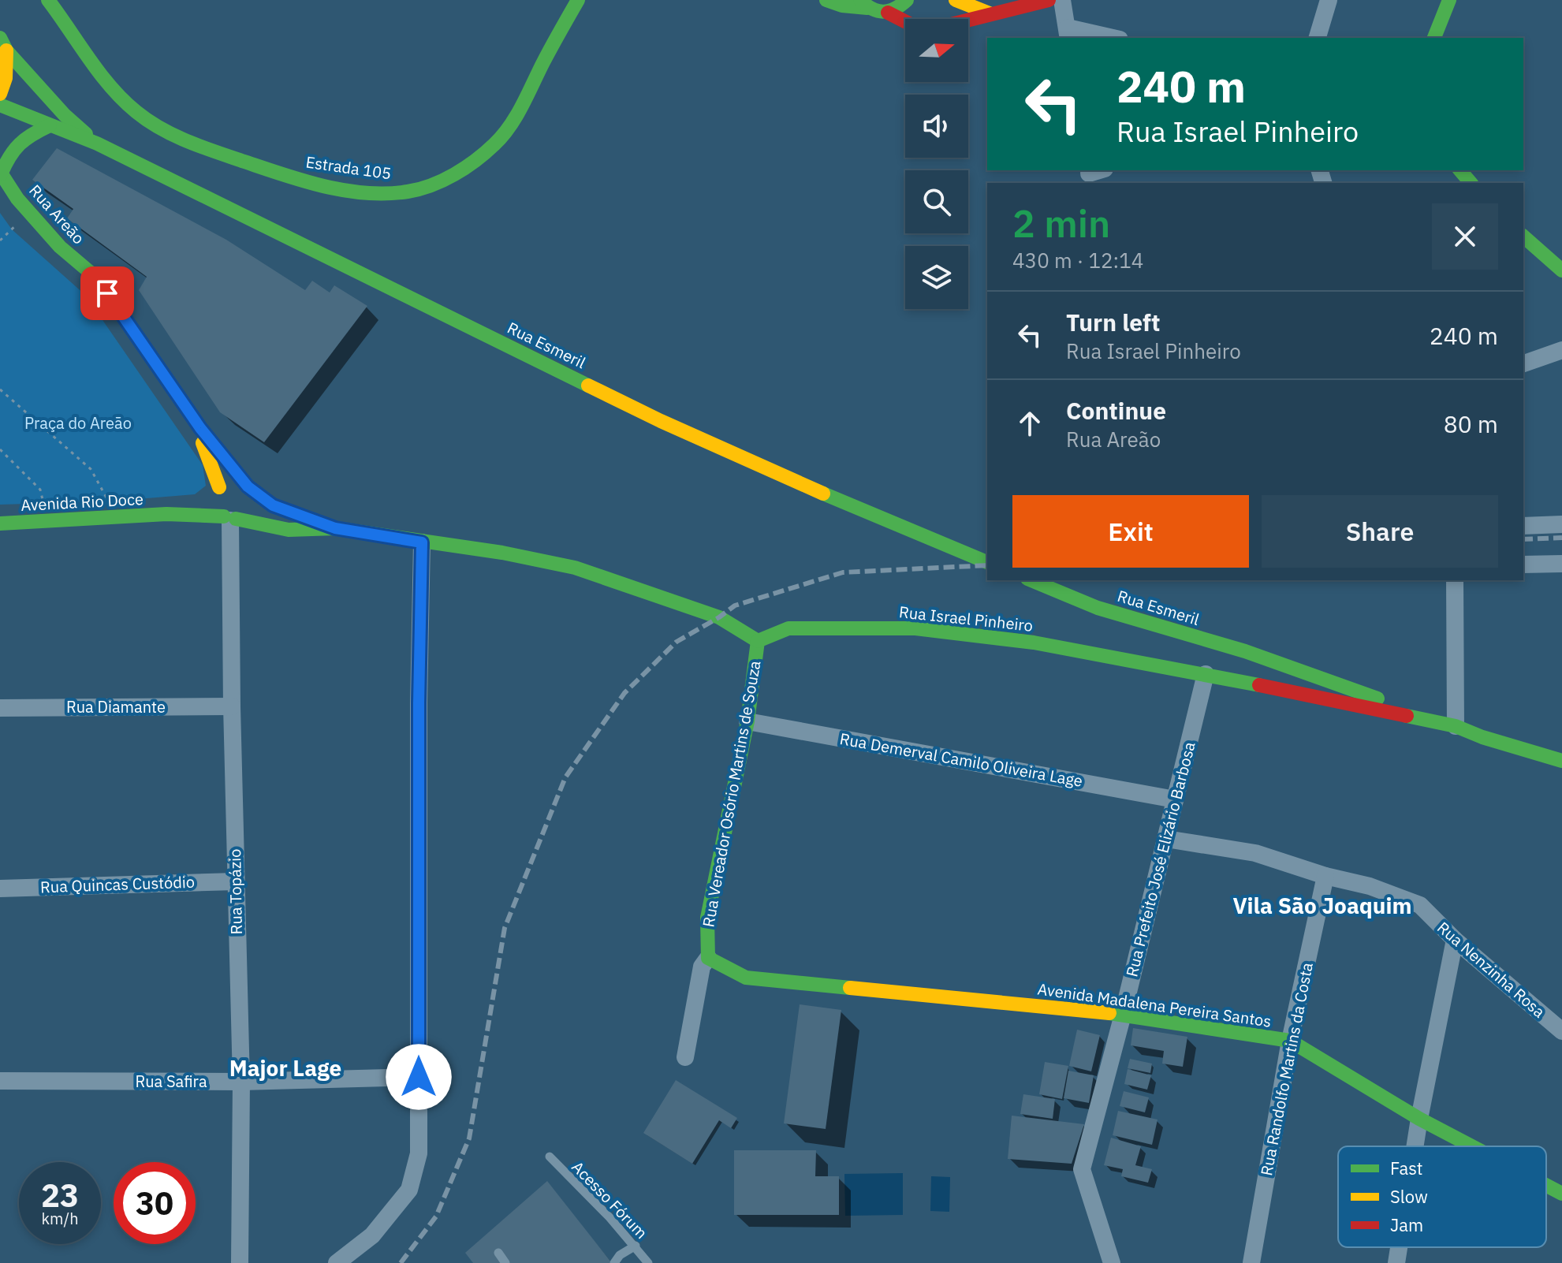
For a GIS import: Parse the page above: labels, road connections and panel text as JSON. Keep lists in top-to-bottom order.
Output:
{
  "streets": {
    "street": [
      "Estrada 105",
      "Rua Areão",
      "Rua Esmeril",
      "Avenida Rio Doce",
      "Rua Israel Pinheiro",
      "Rua Diamante",
      "Rua Demerval Camilo Oliveira Lage",
      "Rua Vereador Osório Martins de Souza",
      "Rua Prefeito José Elizário Barbosa",
      "Rua Quincas Custódio",
      "Rua Topázio",
      "Rua Nenzinha Rosa",
      "Avenida Madalena Pereira Santos",
      "Rua Randolfo Martins da Costa",
      "Rua Safira"
    ],
    "lane": ["Acesso Fórum"]
  },
  "crossings": [
    ["Rua Areão", "Avenida Rio Doce"],
    ["Rua Areão", "Rua Topázio"],
    ["Rua Esmeril", "Rua Israel Pinheiro"],
    ["Avenida Rio Doce", "Rua Topázio"],
    ["Rua Israel Pinheiro", "Rua Vereador Osório Martins de Souza"],
    ["Rua Israel Pinheiro", "Rua Prefeito José Elizário Barbosa"],
    ["Rua Diamante", "Rua Topázio"],
    ["Rua Demerval Camilo Oliveira Lage", "Rua Vereador Osório Martins de Souza"],
    ["Rua Demerval Camilo Oliveira Lage", "Rua Prefeito José Elizário Barbosa"],
    ["Rua Vereador Osório Martins de Souza", "Avenida Madalena Pereira Santos"],
    ["Rua Prefeito José Elizário Barbosa", "Rua Nenzinha Rosa"],
    ["Rua Prefeito José Elizário Barbosa", "Avenida Madalena Pereira Santos"],
    ["Rua Quincas Custódio", "Rua Topázio"],
    ["Rua Topázio", "Rua Safira"],
    ["Rua Nenzinha Rosa", "Rua Randolfo Martins da Costa"],
    ["Avenida Madalena Pereira Santos", "Rua Randolfo Martins da Costa"]
  ],
  "districts": ["Vila São Joaquim", "Major Lage"],
  "parks": ["Praça do Areão"],
  "legend": ["Fast", "Slow", "Jam"],
  "north": "right",
  "page": {
    "turn": ["240 m", "Rua Israel Pinheiro"],
    "heading": ["2 min", "430 m · 12:14"],
    "list": [
      {
        "name": "Turn left",
        "note": "Rua Israel Pinheiro",
        "value": "240 m"
      },
      {
        "name": "Continue",
        "note": "Rua Areão",
        "value": "80 m"
      }
    ],
    "buttons": ["Exit", "Share"],
    "speed": "23 km/h",
    "limit": "30"
  }
}
